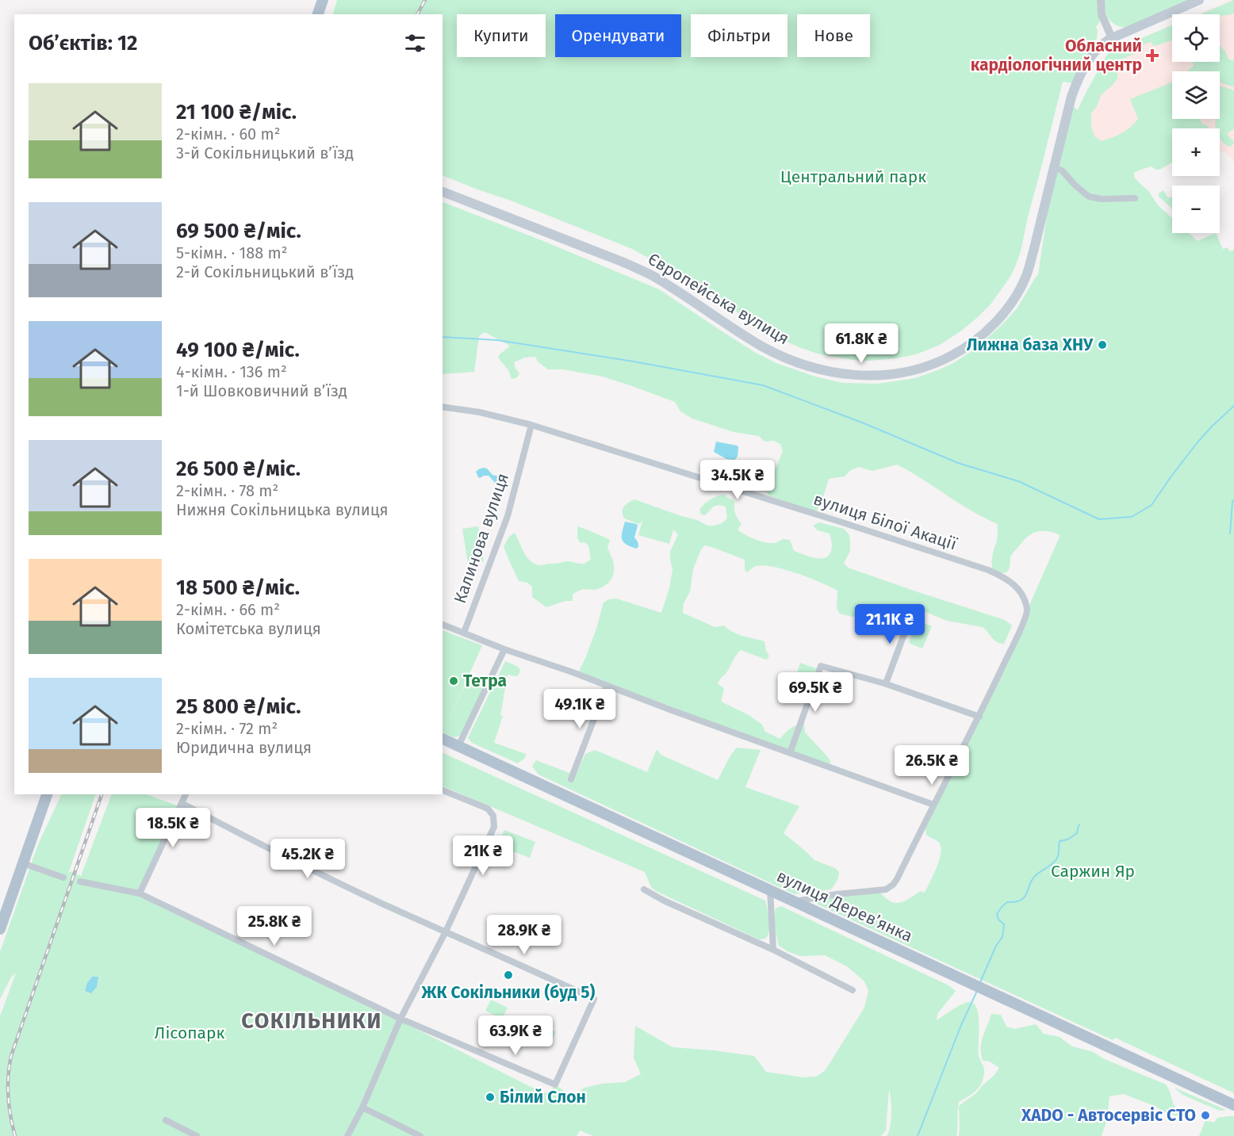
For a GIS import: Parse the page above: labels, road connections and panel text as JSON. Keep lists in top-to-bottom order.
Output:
{
  "streets": {
    "main road": ["Європейська вулиця", "вулиця Дерев’янка"],
    "street": ["вулиця Білої Акації", "Калинова вулиця"]
  },
  "crossings": [
    ["вулиця Білої Акації", "Калинова вулиця"]
  ],
  "districts": ["СОКІЛЬНИКИ"],
  "parks": ["Центральний парк", "Саржин Яр", "Лісопарк"],
  "places": {
    "health": ["Обласний кардiологiчний центр"],
    "other": [
      "Лижна база ХНУ",
      "Тетра",
      "ЖК Сокільники (буд 5)",
      "Білий Слон",
      "XADO - Автосервіс СТО"
    ]
  },
  "page": {
    "map_buttons": ["+", "−"],
    "chip": [
      "Купити",
      "Орендувати",
      "Фільтри",
      "Нове"
    ],
    "heading": "Об’єктів: 12",
    "list": [
      {
        "name": "21 100 ₴/міс.",
        "note": "2-кімн. · 60 m² · 3-й Сокільницький в’їзд"
      },
      {
        "name": "69 500 ₴/міс.",
        "note": "5-кімн. · 188 m² · 2-й Сокільницький в’їзд"
      },
      {
        "name": "49 100 ₴/міс.",
        "note": "4-кімн. · 136 m² · 1-й Шовковичний в’їзд"
      },
      {
        "name": "26 500 ₴/міс.",
        "note": "2-кімн. · 78 m² · Нижня Сокільницька вулиця"
      },
      {
        "name": "18 500 ₴/міс.",
        "note": "2-кімн. · 66 m² · Комітетська вулиця"
      },
      {
        "name": "25 800 ₴/міс.",
        "note": "2-кімн. · 72 m² · Юридична вулиця"
      }
    ],
    "price": [
      "61.8K ₴",
      "34.5K ₴",
      "21.1K ₴",
      "69.5K ₴",
      "49.1K ₴",
      "26.5K ₴",
      "18.5K ₴",
      "21K ₴",
      "45.2K ₴",
      "25.8K ₴",
      "28.9K ₴",
      "63.9K ₴"
    ]
  }
}
